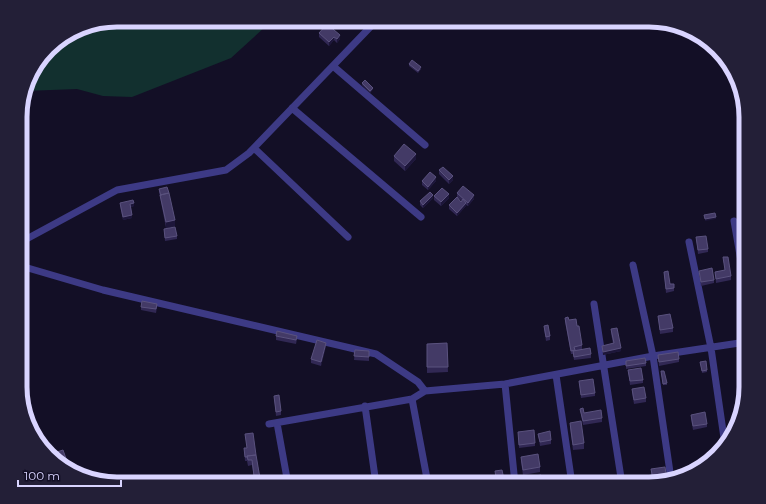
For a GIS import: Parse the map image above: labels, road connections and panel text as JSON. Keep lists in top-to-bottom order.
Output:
{
  "scale_bar": "100 m"
}
